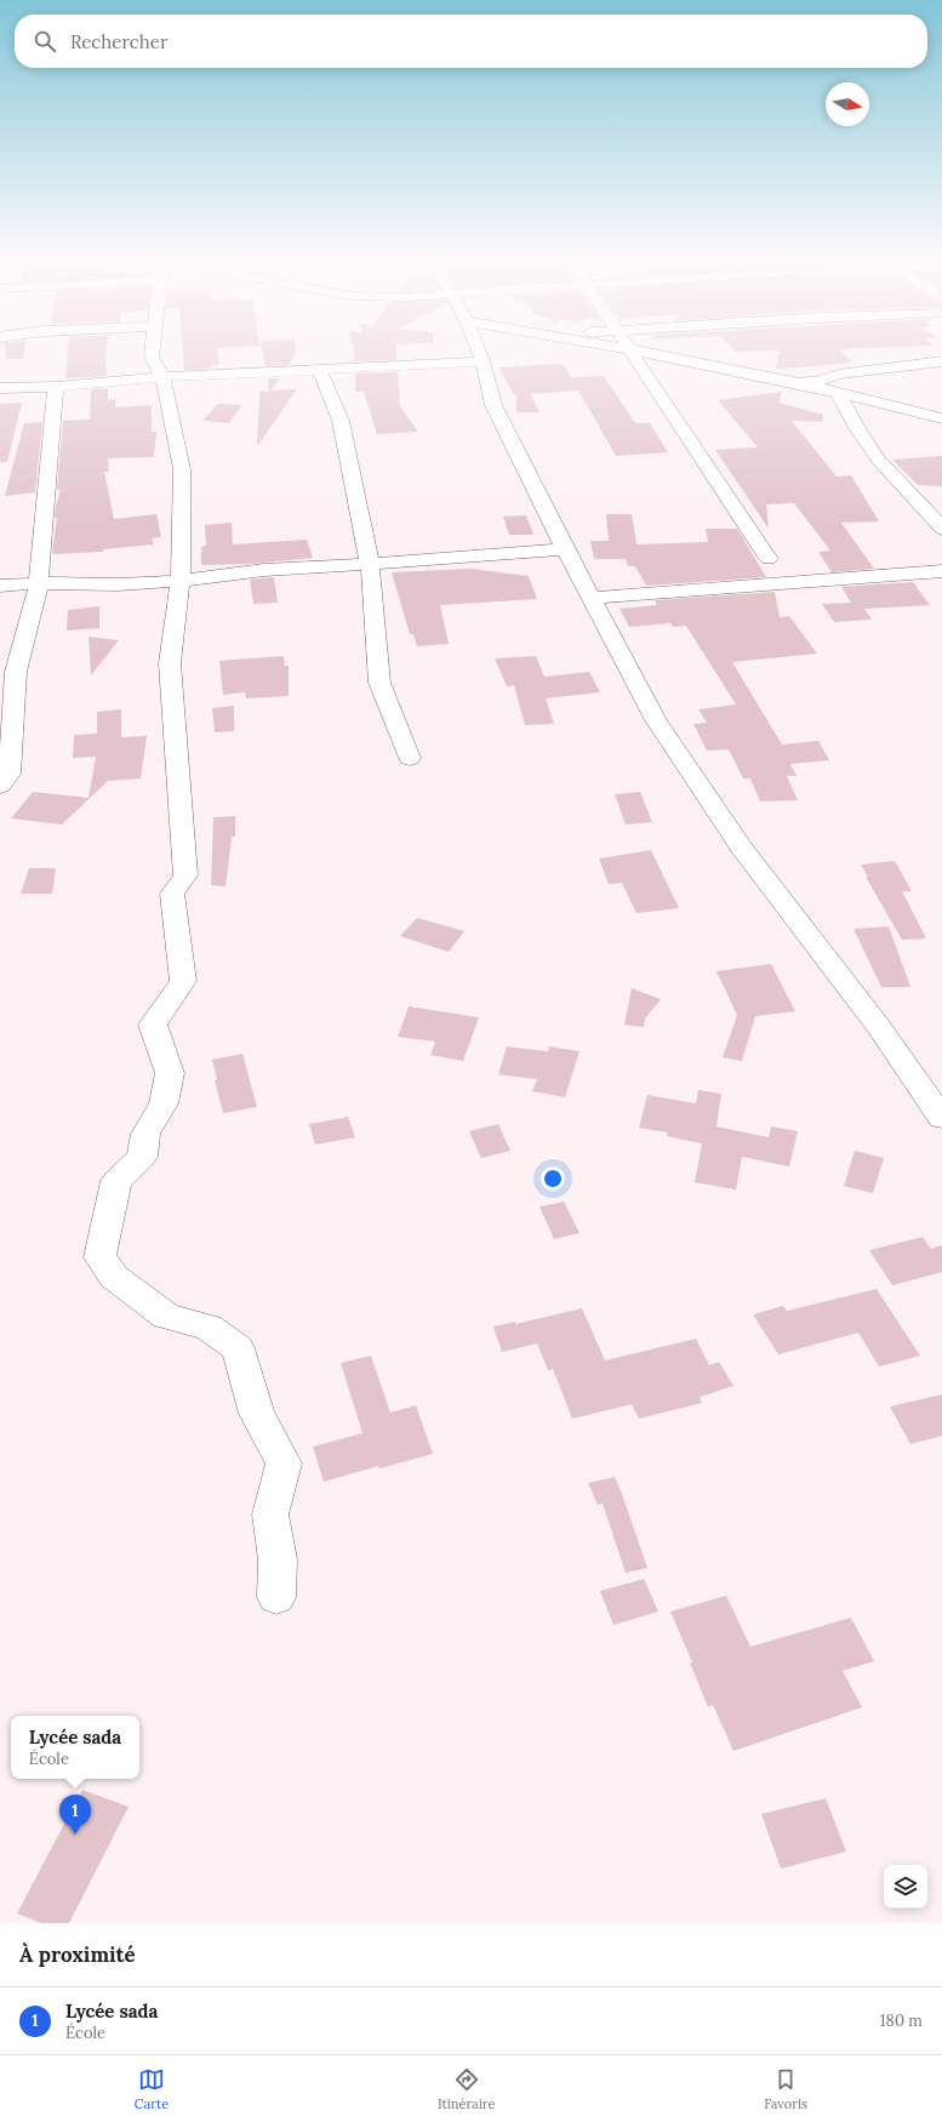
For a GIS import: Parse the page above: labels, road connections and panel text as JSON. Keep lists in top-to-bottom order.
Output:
{
  "north": "right",
  "page": {
    "search": "Rechercher",
    "popup": ["Lycée sada", "École"],
    "pins": "1",
    "heading": "À proximité",
    "list": [
      {
        "mark": "1",
        "name": "Lycée sada",
        "note": "École",
        "value": "180 m"
      }
    ],
    "nav": ["Carte", "Itinéraire", "Favoris"]
  }
}
